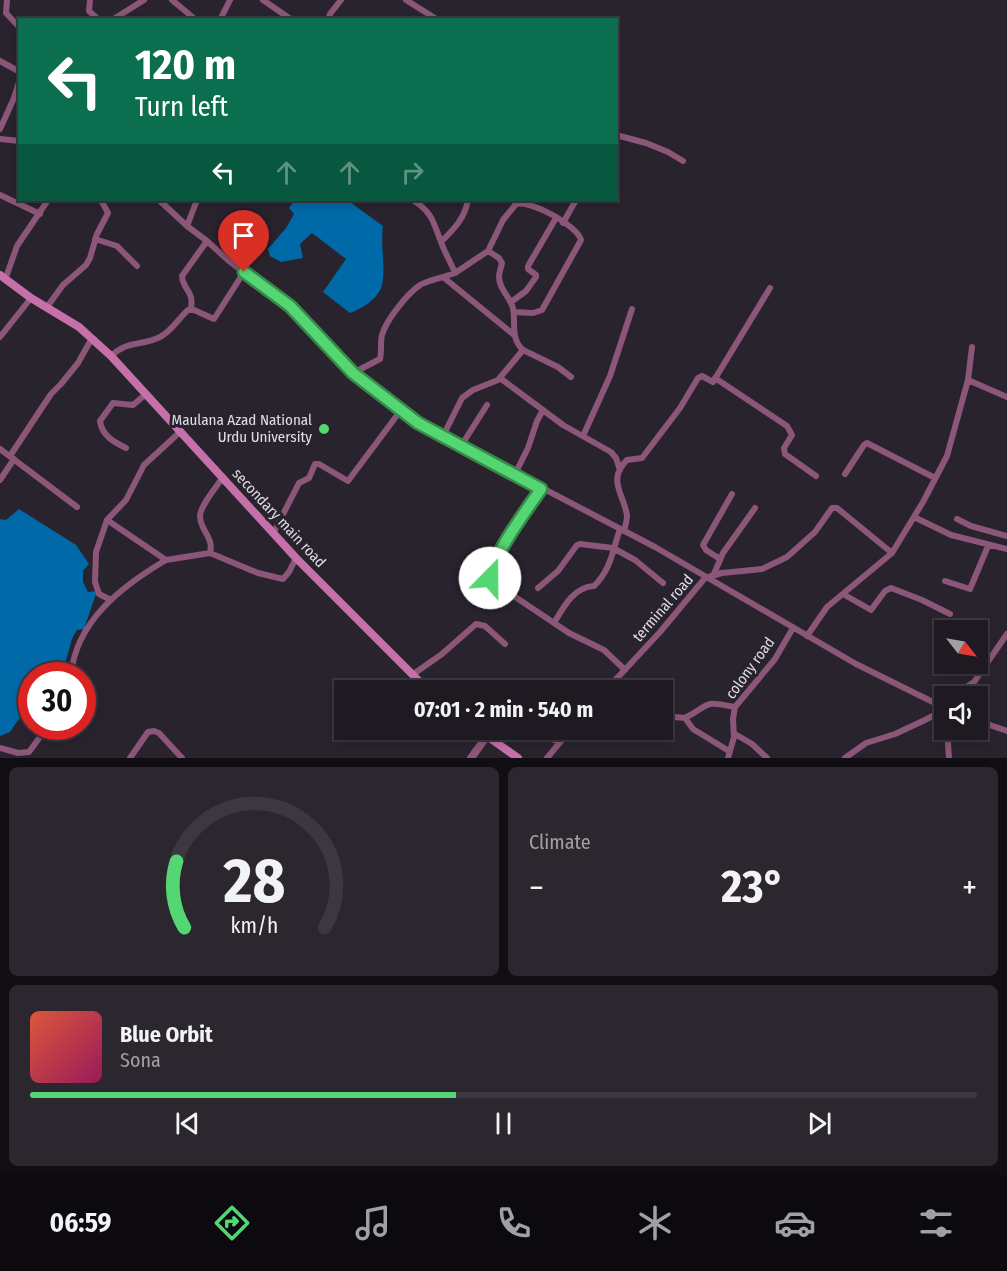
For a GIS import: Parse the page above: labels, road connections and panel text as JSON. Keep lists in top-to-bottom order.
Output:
{
  "streets": {
    "main road": ["secondary main road"],
    "street": ["terminal road", "colony road"]
  },
  "places": ["Maulana Azad National Urdu University"],
  "north": "bottom right",
  "page": {
    "turn": ["120 m", "Turn left"],
    "limit": "30",
    "trip": "07:01 · 2 min · 540 m",
    "tile": "Climate",
    "heat": ["−", "23°", "+"],
    "song": ["Blue Orbit", "Sona"],
    "tabs": "06:59",
    "gauge": ["28", "km/h"]
  }
}
